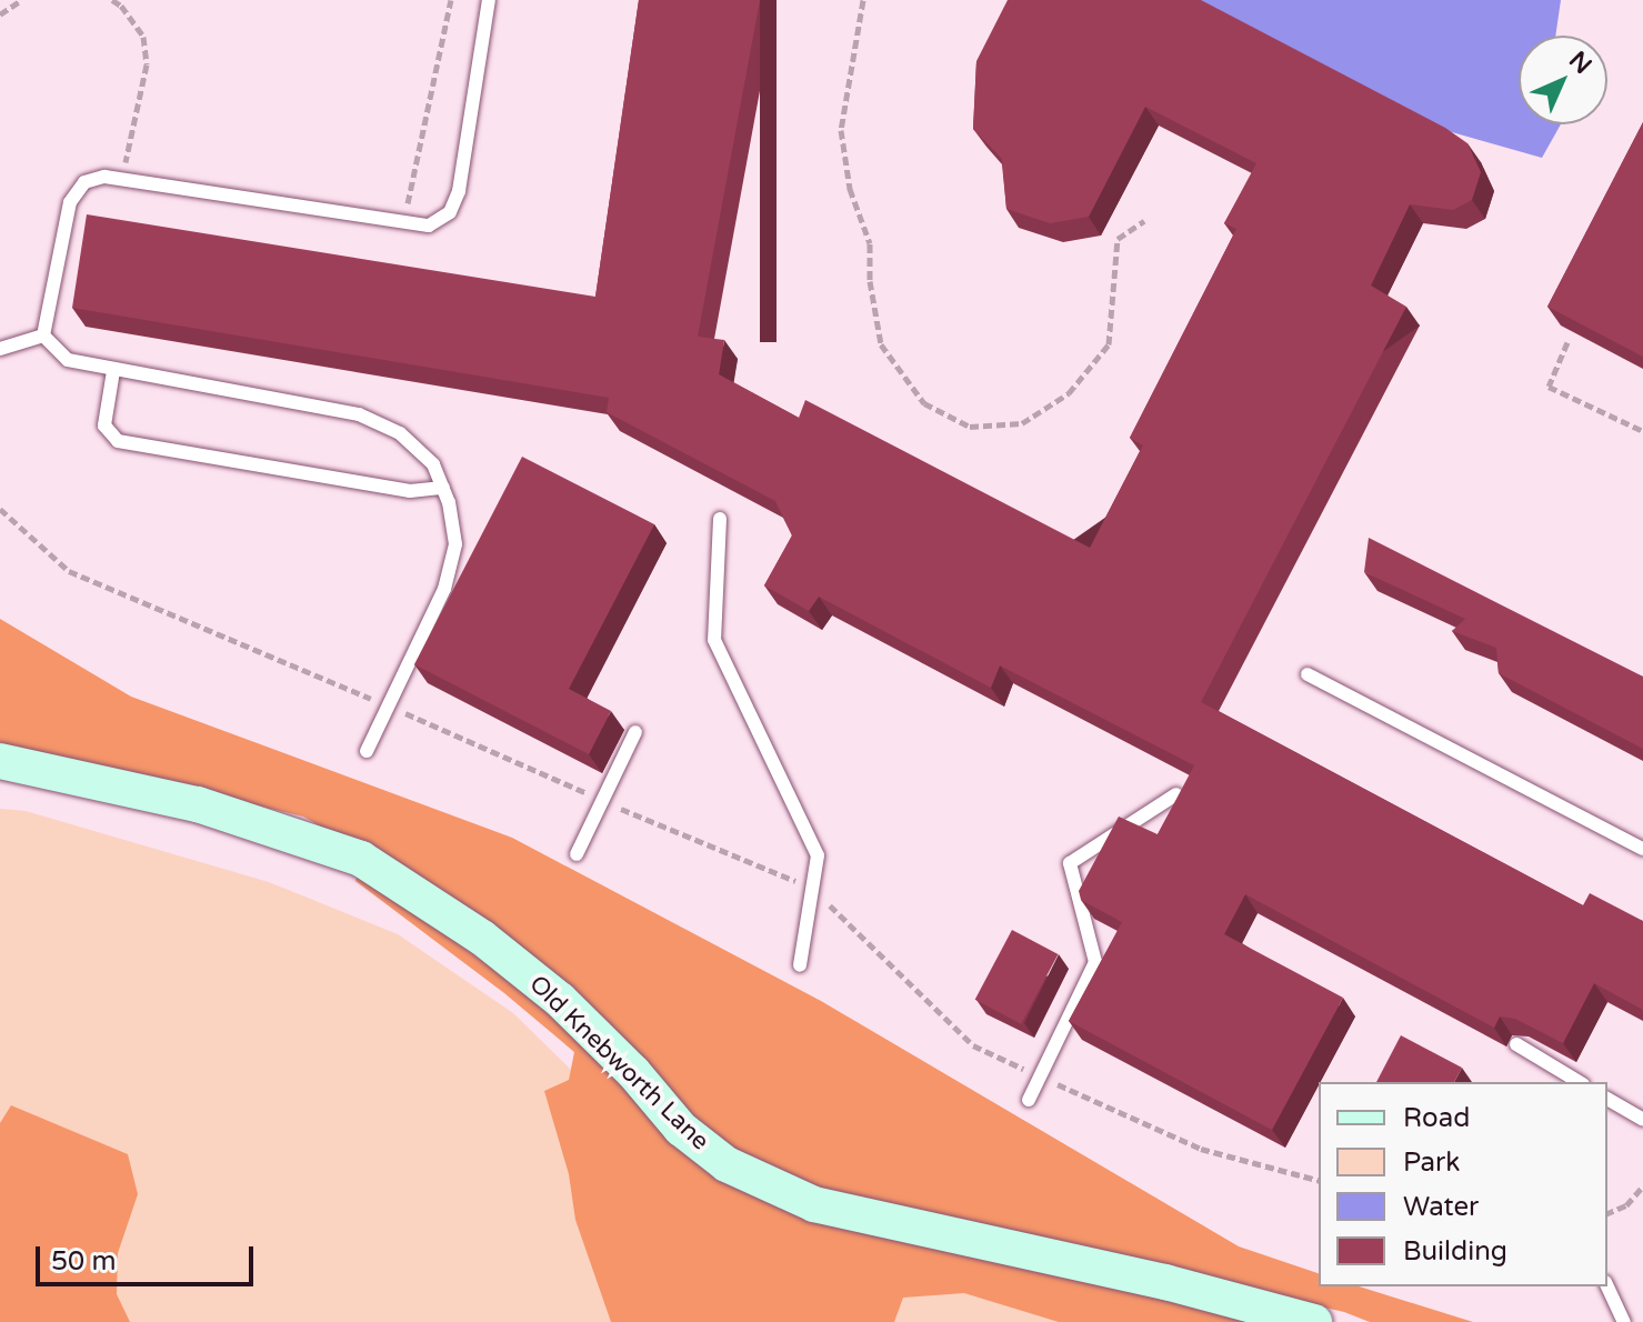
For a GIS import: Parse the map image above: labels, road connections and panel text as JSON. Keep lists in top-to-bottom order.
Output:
{
  "streets": {
    "street": ["Old Knebworth Lane"]
  },
  "legend": [
    "Road",
    "Park",
    "Water",
    "Building"
  ],
  "scale_bar": "50 m",
  "north": "top right"
}
